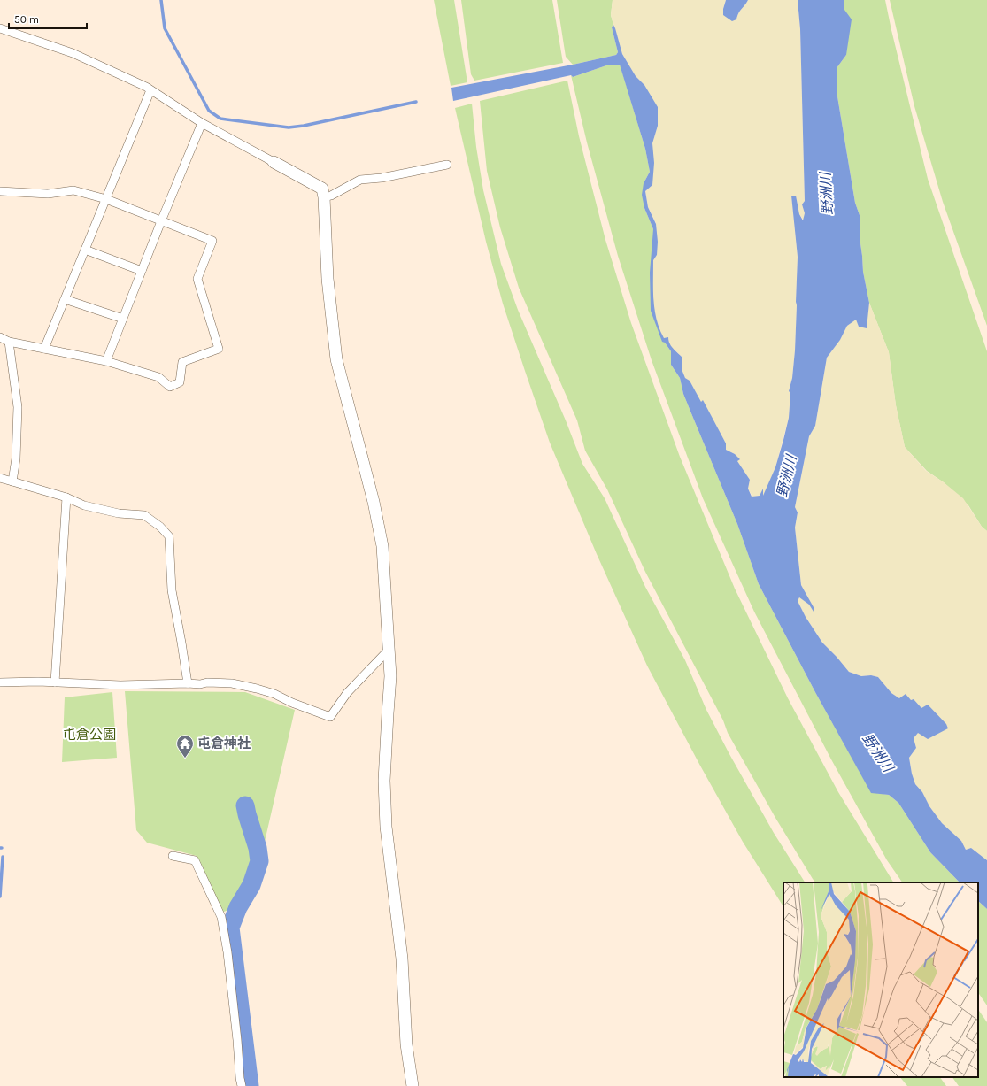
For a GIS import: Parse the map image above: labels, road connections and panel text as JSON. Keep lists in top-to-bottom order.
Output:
{
  "water": ["野洲川"],
  "parks": ["屯倉公園"],
  "places": {
    "temple": ["屯倉神社"]
  },
  "scale_bar": "50 m"
}
